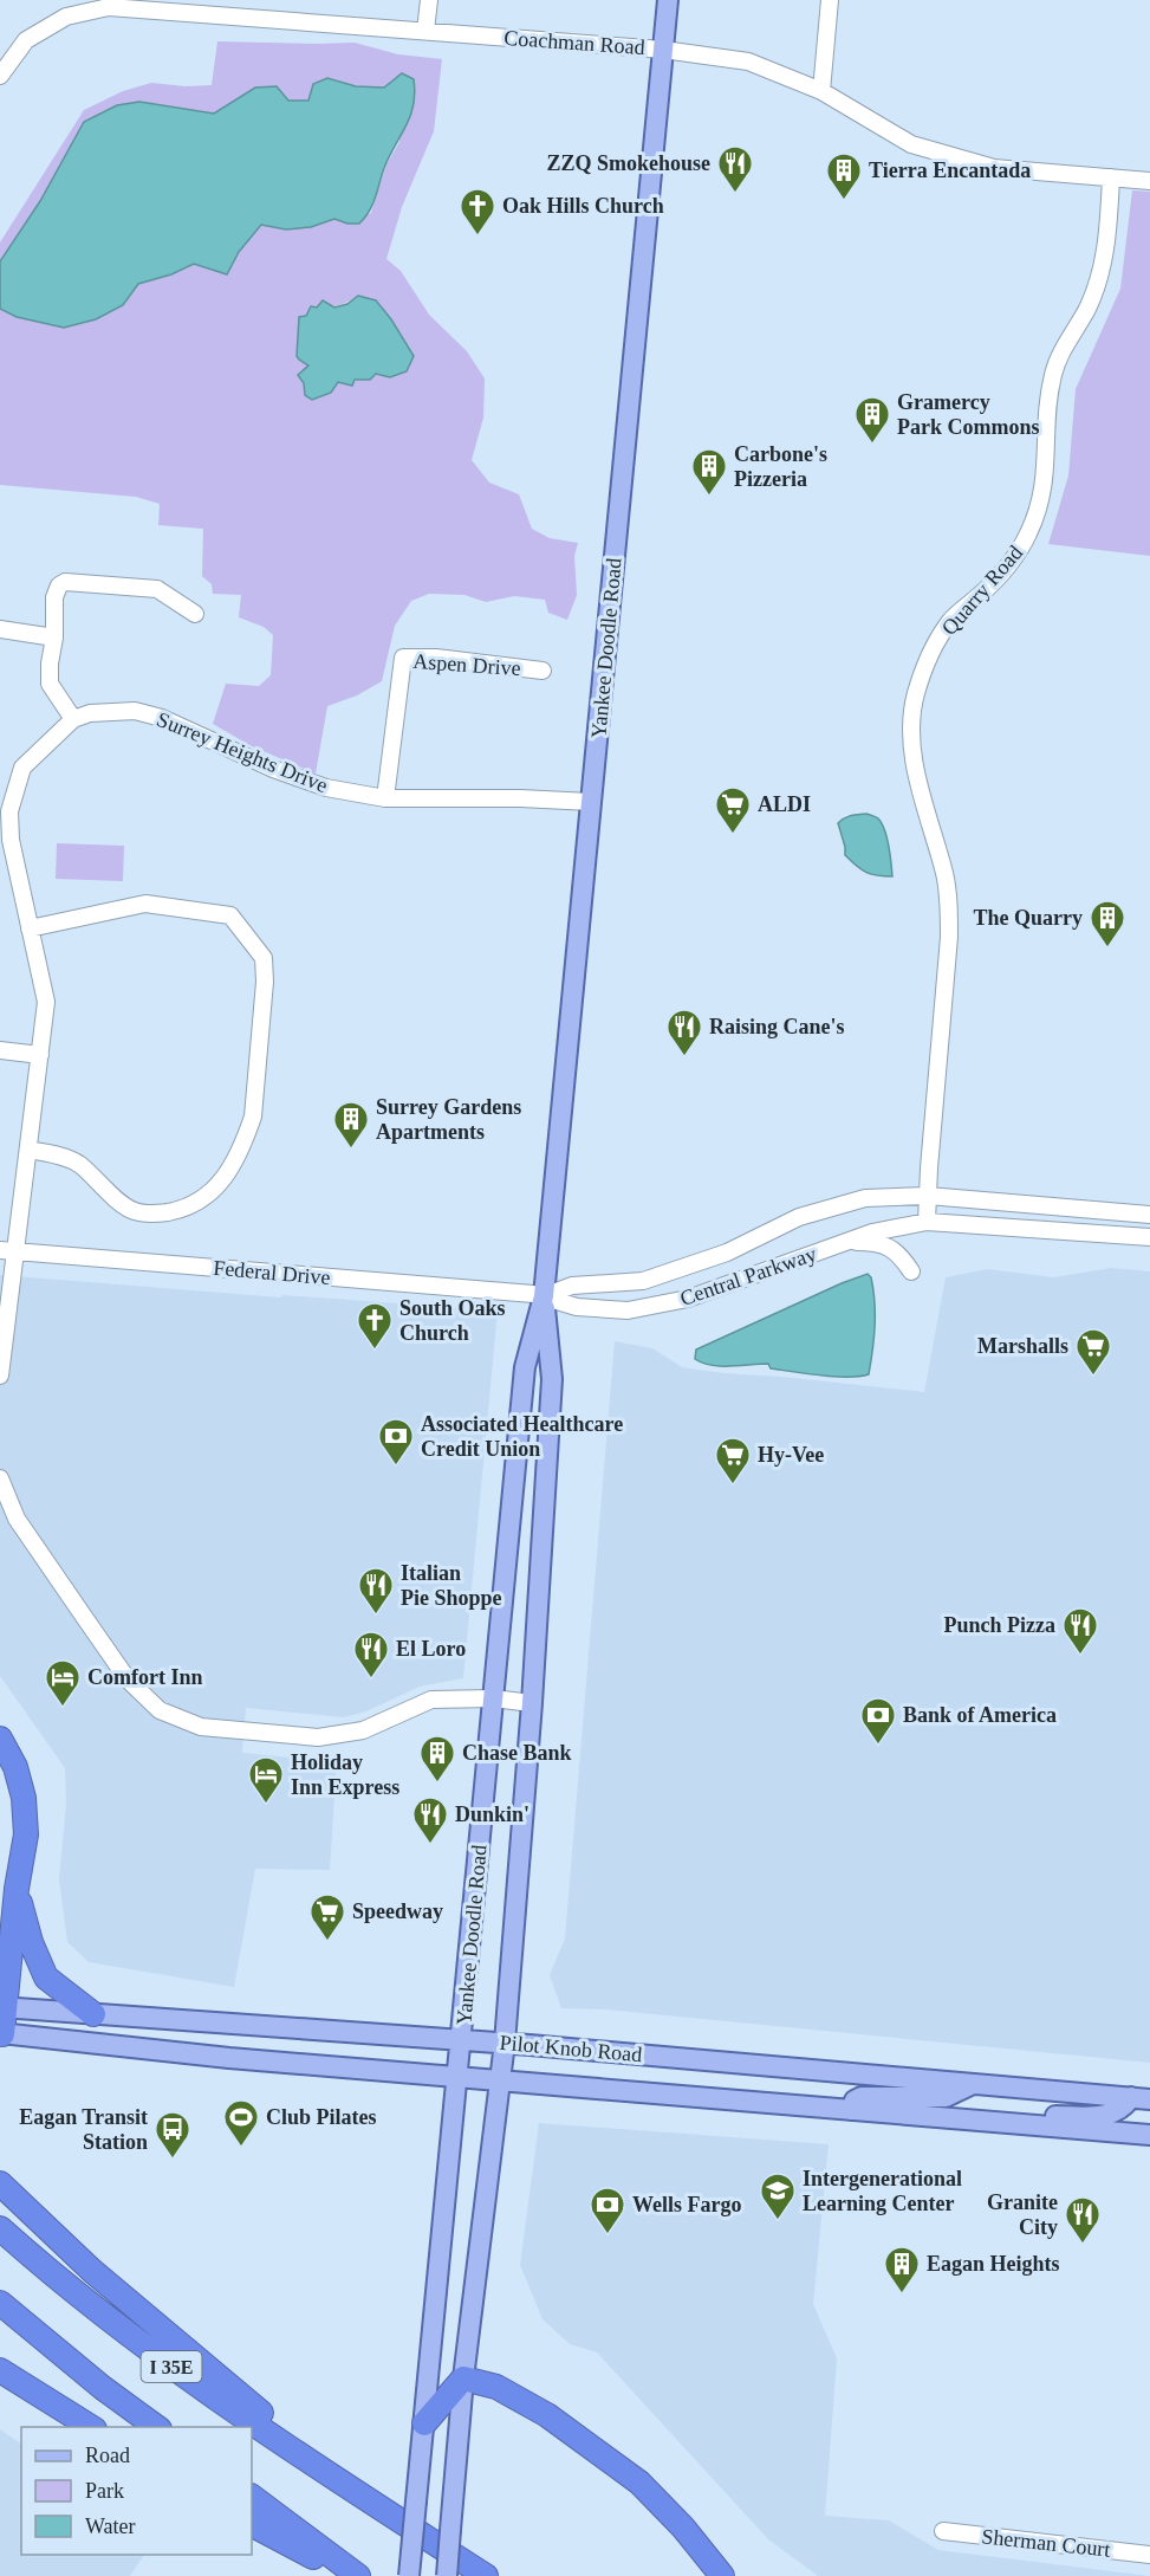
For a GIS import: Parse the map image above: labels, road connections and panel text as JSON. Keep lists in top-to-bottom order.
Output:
{
  "streets": {
    "highway": ["I 35E"],
    "main road": ["Yankee Doodle Road", "Pilot Knob Road"],
    "street": [
      "Coachman Road",
      "Quarry Road",
      "Aspen Drive",
      "Surrey Heights Drive",
      "Federal Drive",
      "Central Parkway",
      "Sherman Court"
    ]
  },
  "crossings": [
    ["Coachman Road", "Quarry Road"],
    ["Coachman Road", "Yankee Doodle Road"],
    ["Quarry Road", "Central Parkway"],
    ["Yankee Doodle Road", "Surrey Heights Drive"],
    ["Yankee Doodle Road", "Federal Drive"],
    ["Yankee Doodle Road", "Central Parkway"],
    ["Yankee Doodle Road", "Pilot Knob Road"],
    ["Aspen Drive", "Surrey Heights Drive"],
    ["Federal Drive", "Central Parkway"]
  ],
  "places": {
    "restaurant": [
      "ZZQ Smokehouse",
      "Raising Cane's",
      "Italian Pie Shoppe",
      "Punch Pizza",
      "El Loro",
      "Dunkin'",
      "Granite City"
    ],
    "building": [
      "Tierra Encantada",
      "Gramercy Park Commons",
      "Carbone's Pizzeria",
      "The Quarry",
      "Surrey Gardens Apartments",
      "Chase Bank",
      "Eagan Heights"
    ],
    "church": ["Oak Hills Church", "South Oaks Church"],
    "supermarket": [
      "ALDI",
      "Marshalls",
      "Hy-Vee",
      "Speedway"
    ],
    "bank": ["Associated Healthcare Credit Union", "Bank of America", "Wells Fargo"],
    "hotel": ["Comfort Inn", "Holiday Inn Express"],
    "sports": ["Club Pilates"],
    "bus stop": ["Eagan Transit Station"],
    "school or university": ["Intergenerational Learning Center"]
  },
  "legend": ["Road", "Park", "Water"]
}
